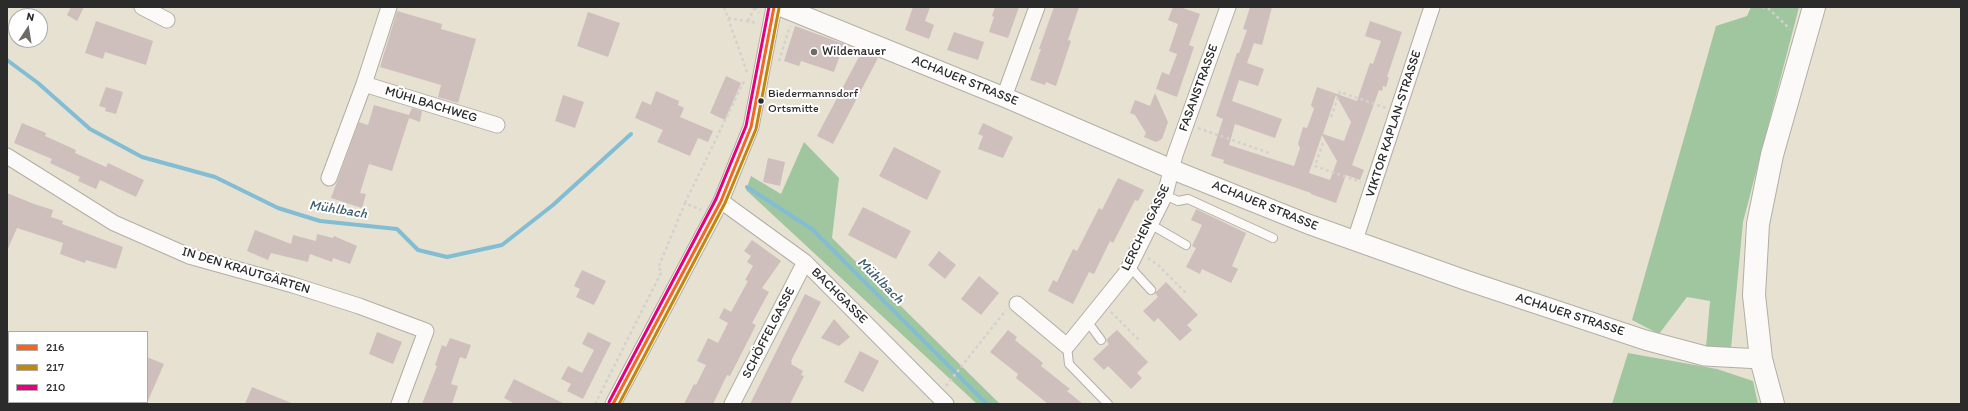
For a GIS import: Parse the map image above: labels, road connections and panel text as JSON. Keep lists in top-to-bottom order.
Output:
{
  "streets": {
    "street": [
      "ACHAUER STRASSE",
      "FASANSTRASSE",
      "MÜHLBACHWEG",
      "VIKTOR KAPLAN-STRASSE",
      "LERCHENGASSE",
      "IN DEN KRAUTGÄRTEN",
      "BACHGASSE",
      "SCHÖFFELGASSE"
    ]
  },
  "crossings": [
    ["ACHAUER STRASSE", "FASANSTRASSE"],
    ["ACHAUER STRASSE", "VIKTOR KAPLAN-STRASSE"],
    ["ACHAUER STRASSE", "LERCHENGASSE"],
    ["FASANSTRASSE", "LERCHENGASSE"],
    ["BACHGASSE", "SCHÖFFELGASSE"]
  ],
  "water": ["Mühlbach"],
  "places": ["Wildenauer", "Biedermannsdorf Ortsmitte"],
  "lines": ["transit line 216", "transit line 210", "transit line 217"],
  "legend": ["216", "217", "210"],
  "north": "top"
}
